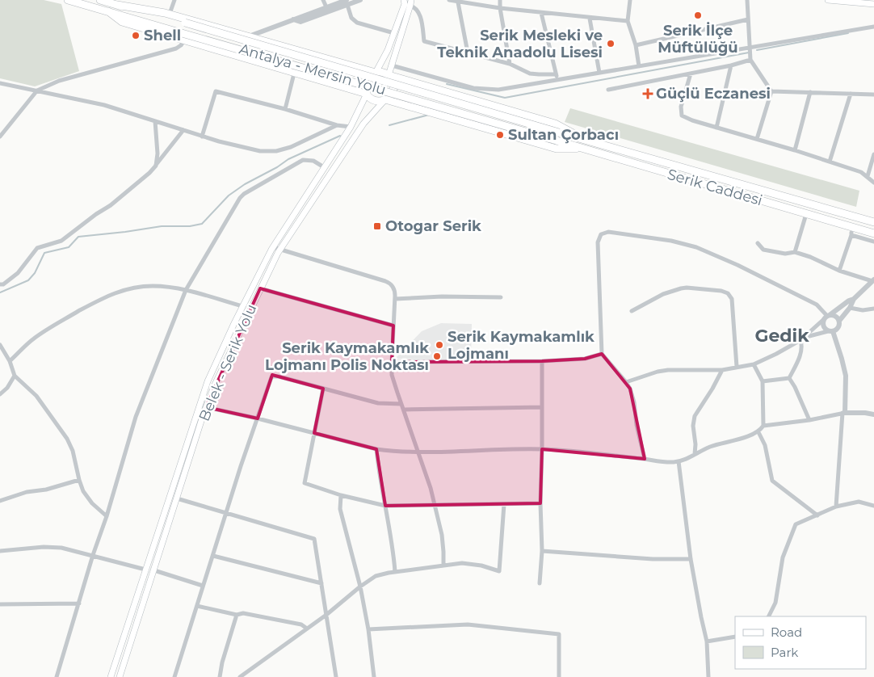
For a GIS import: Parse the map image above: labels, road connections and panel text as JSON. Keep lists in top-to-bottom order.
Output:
{
  "streets": {
    "highway": ["Antalya - Mersin Yolu", "Serik Caddesi"],
    "main road": ["Belek - Serik Yolu"]
  },
  "crossings": [
    ["Antalya - Mersin Yolu", "Serik Caddesi"]
  ],
  "districts": ["Gedik"],
  "places": {
    "other": [
      "Serik İlçe Müftülüğü",
      "Shell",
      "Serik Mesleki ve Teknik Anadolu Lisesi",
      "Sultan Çorbacı",
      "Serik Kaymakamlık Lojmanı",
      "Serik Kaymakamlık Lojmanı Polis Noktası"
    ],
    "health": ["Güçlü Eczanesi"],
    "transit": ["Otogar Serik"]
  },
  "legend": ["Road", "Park"]
}
